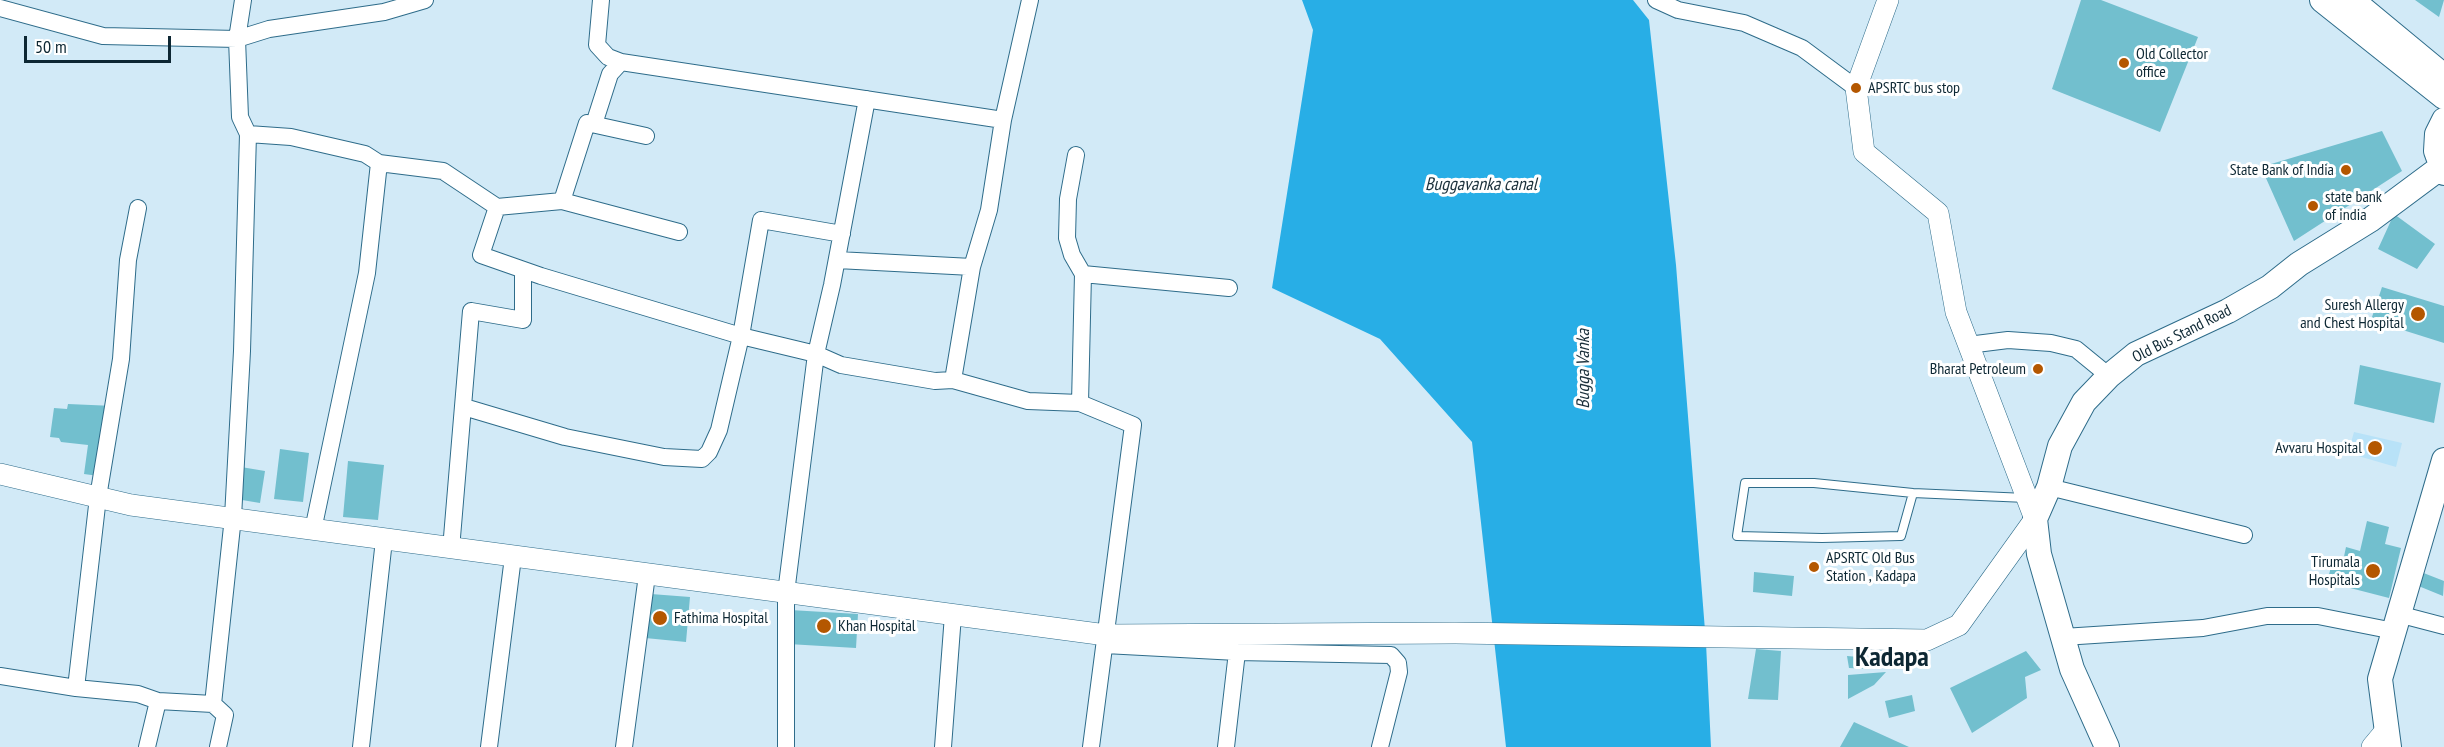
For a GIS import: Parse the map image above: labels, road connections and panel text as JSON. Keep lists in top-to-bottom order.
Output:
{
  "streets": {
    "main road": ["Old Bus Stand Road"]
  },
  "districts": ["Kadapa"],
  "water": ["Buggavanka canal", "Bugga Vanka"],
  "places": [
    "Old Collector office",
    "APSRTC bus stop",
    "State Bank of India",
    "state bank of india",
    "Suresh Allergy and Chest Hospital",
    "Bharat Petroleum",
    "Avvaru Hospital",
    "APSRTC Old Bus Station , Kadapa",
    "Tirumala Hospitals",
    "Fathima Hospital",
    "Khan Hospital"
  ],
  "scale_bar": "50 m"
}
